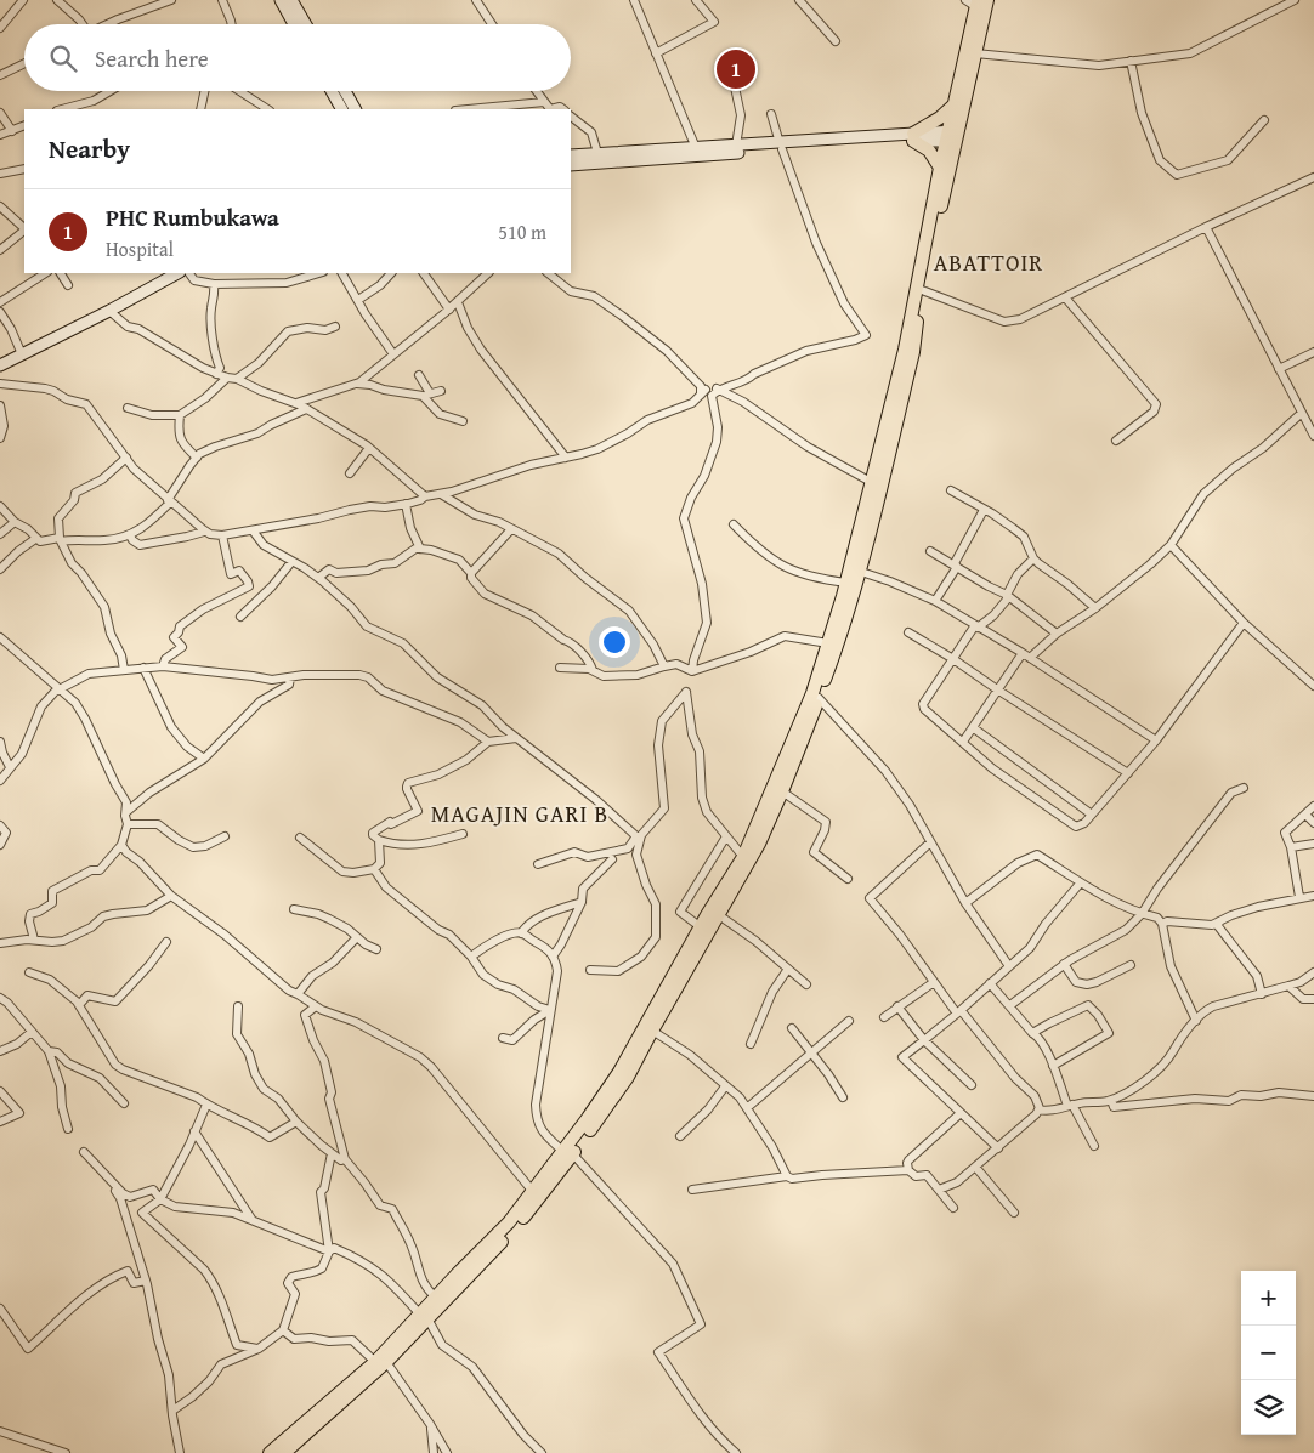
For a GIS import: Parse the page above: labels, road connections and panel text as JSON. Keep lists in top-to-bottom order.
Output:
{
  "districts": ["ABATTOIR", "MAGAJIN GARI B"],
  "page": {
    "search": "Search here",
    "pins": "1",
    "heading": "Nearby",
    "list": [
      {
        "mark": "1",
        "name": "PHC Rumbukawa",
        "note": "Hospital",
        "value": "510 m"
      }
    ],
    "map_buttons": ["+", "−"]
  }
}
